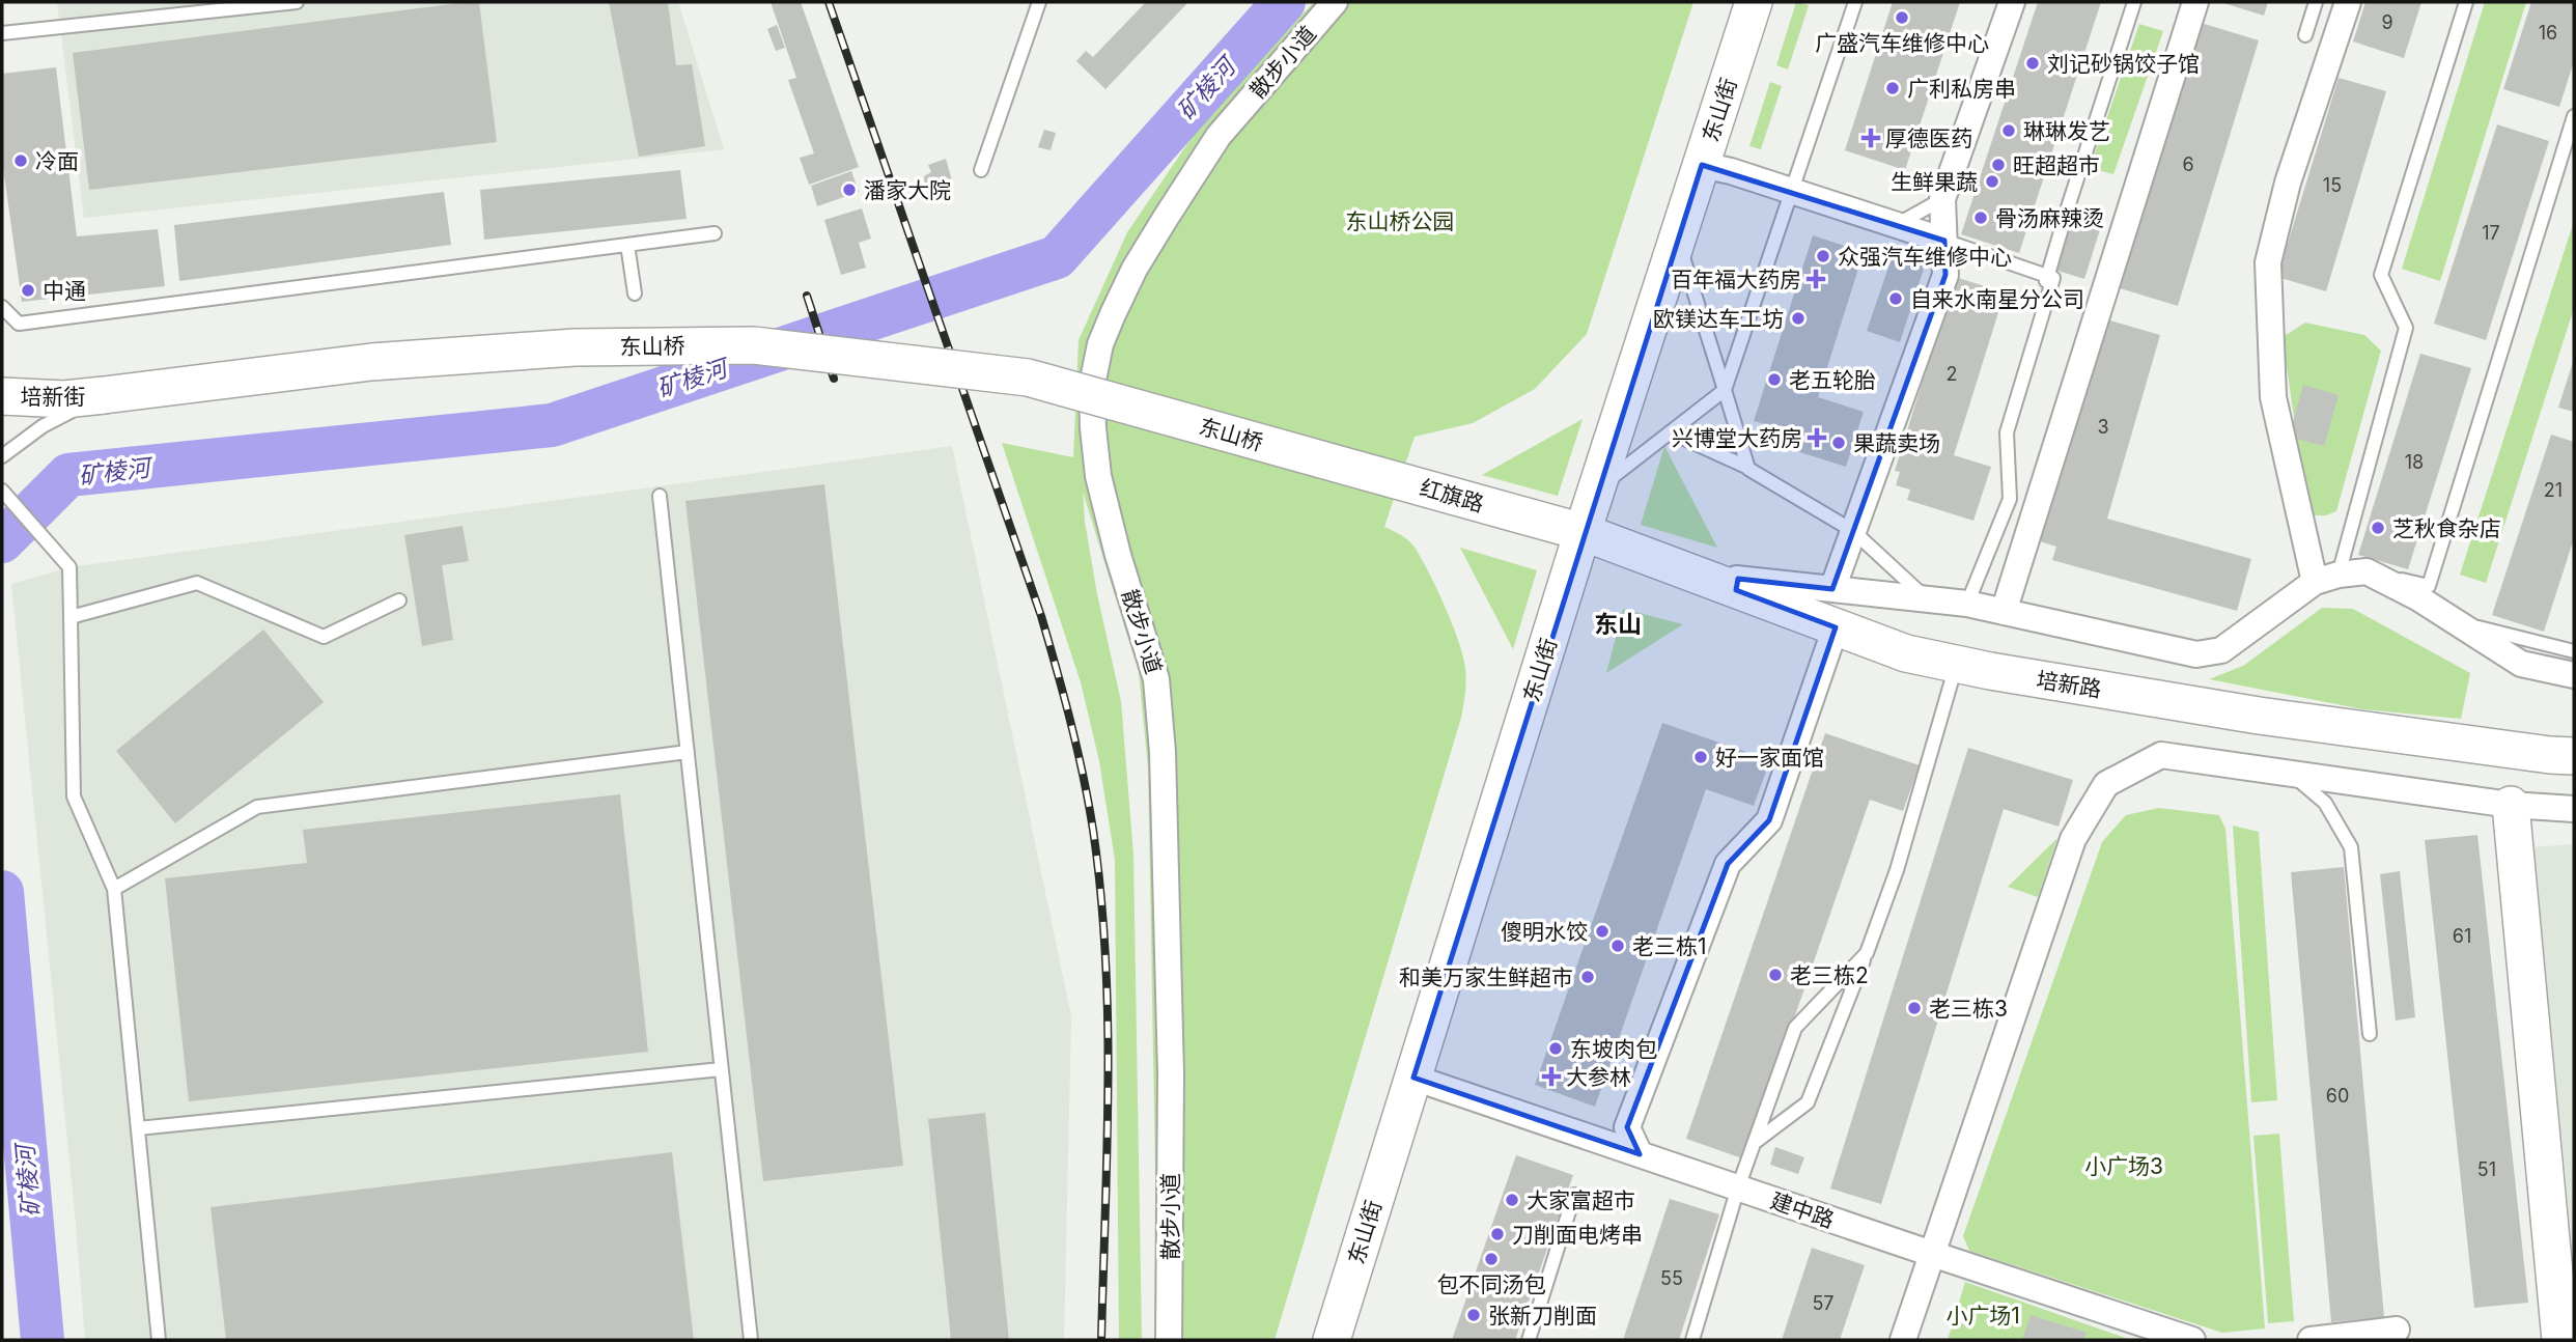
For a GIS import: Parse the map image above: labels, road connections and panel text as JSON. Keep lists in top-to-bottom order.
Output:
{
  "streets": {
    "main road": [
      "东山街",
      "东山桥",
      "培新街",
      "红旗路",
      "培新路"
    ],
    "street": ["散步小道", "建中路"]
  },
  "crossings": [
    ["东山街", "红旗路"],
    ["东山街", "培新路"],
    ["东山街", "建中路"],
    ["东山桥", "培新街"],
    ["东山桥", "红旗路"],
    ["红旗路", "培新路"]
  ],
  "districts": ["东山"],
  "water": ["矿棱河"],
  "parks": ["东山桥公园", "小广场3", "小广场1"],
  "places": {
    "other": [
      "广盛汽车维修中心",
      "刘记砂锅饺子馆",
      "广利私房串",
      "琳琳发艺",
      "冷面",
      "旺超超市",
      "生鲜果蔬",
      "潘家大院",
      "骨汤麻辣烫",
      "众强汽车维修中心",
      "中通",
      "自来水南星分公司",
      "欧镁达车工坊",
      "老五轮胎",
      "果蔬卖场",
      "芝秋食杂店",
      "好一家面馆",
      "傻明水饺",
      "老三栋1",
      "老三栋2",
      "和美万家生鲜超市",
      "老三栋3",
      "东坡肉包",
      "大家富超市",
      "刀削面电烤串",
      "包不同汤包",
      "张新刀削面"
    ],
    "health": [
      "厚德医药",
      "百年福大药房",
      "兴博堂大药房",
      "大参林"
    ]
  },
  "house_numbers": [
    "9",
    "16",
    "6",
    "15",
    "17",
    "2",
    "3",
    "18",
    "21",
    "61",
    "60",
    "51",
    "55",
    "57"
  ]
}
